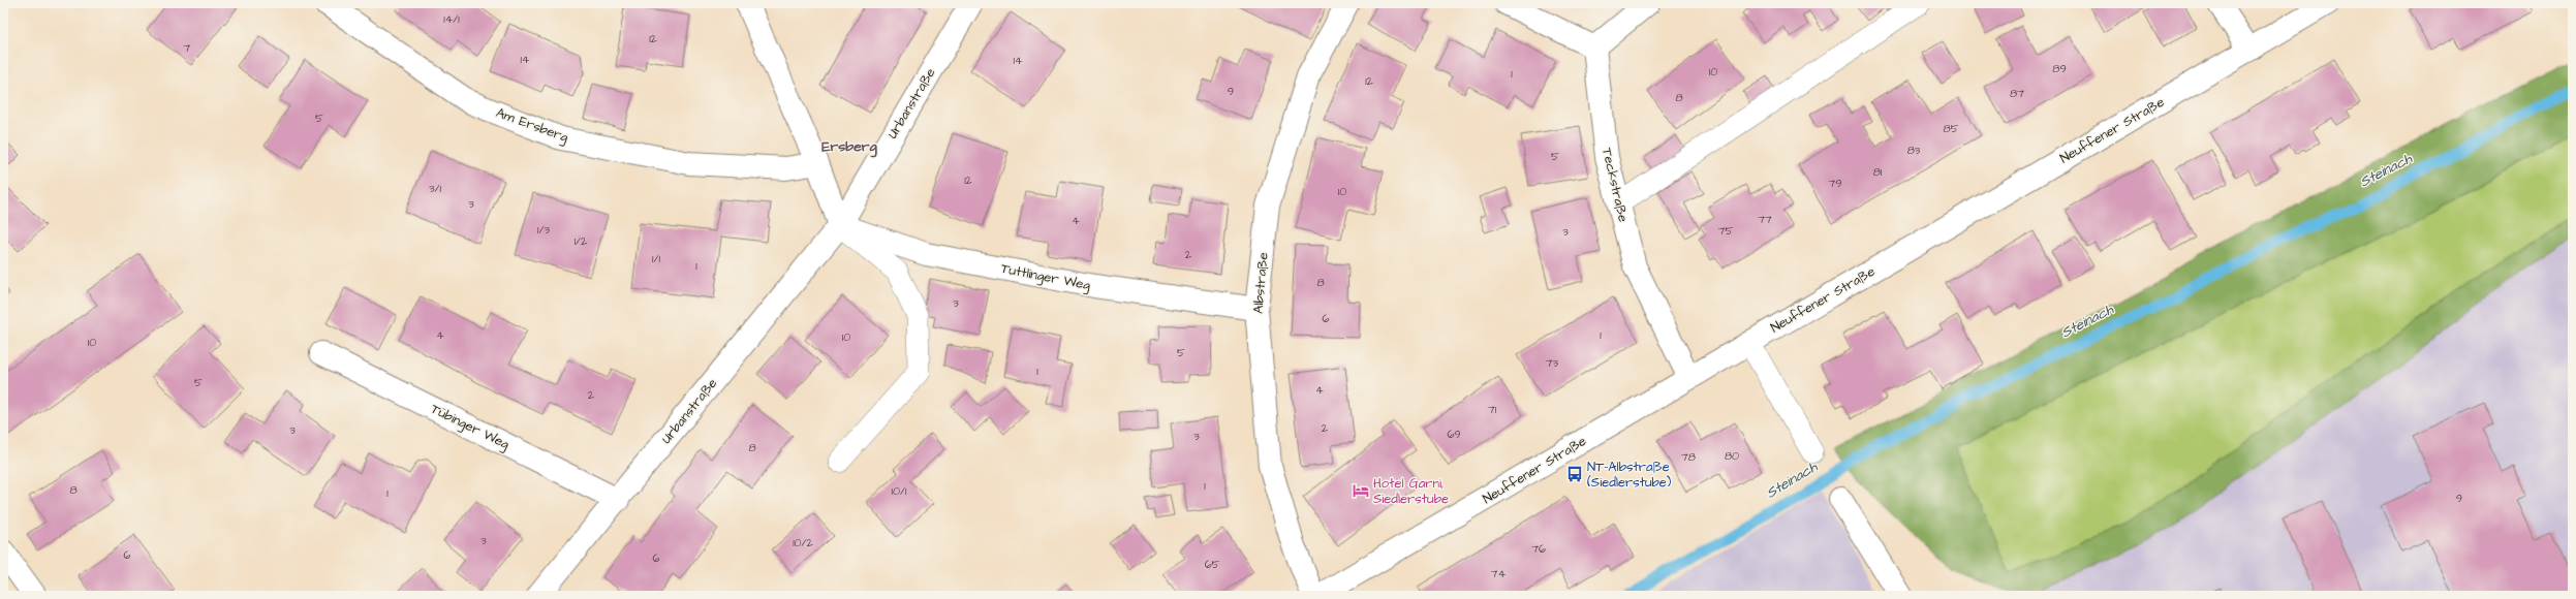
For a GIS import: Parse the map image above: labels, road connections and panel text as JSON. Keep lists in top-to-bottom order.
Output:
{
  "streets": {
    "street": [
      "Urbanstraße",
      "Am Ersberg",
      "Neuffener Straße",
      "Teckstraße",
      "Tuttlinger Weg",
      "Albstraße",
      "Tübinger Weg"
    ]
  },
  "crossings": [
    ["Urbanstraße", "Tuttlinger Weg"],
    ["Urbanstraße", "Tübinger Weg"],
    ["Neuffener Straße", "Teckstraße"],
    ["Tuttlinger Weg", "Albstraße"]
  ],
  "districts": ["Ersberg"],
  "water": ["Steinach"],
  "places": {
    "bus stop": ["NT-Albstraße (Siedlerstube)"],
    "hotel": ["Hotel Garni, Siedlerstube"]
  },
  "house_numbers": [
    "14/1",
    "12",
    "7",
    "14",
    "14",
    "89",
    "10",
    "1",
    "12",
    "9",
    "87",
    "8",
    "5",
    "85",
    "83",
    "5",
    "81",
    "12",
    "79",
    "3/1",
    "10",
    "3",
    "77",
    "4",
    "1/3",
    "75",
    "3",
    "1/2",
    "2",
    "1/1",
    "1",
    "8",
    "3",
    "6",
    "4",
    "1",
    "10",
    "10",
    "5",
    "73",
    "1",
    "5",
    "4",
    "2",
    "71",
    "2",
    "3",
    "69",
    "3",
    "8",
    "80",
    "78",
    "1",
    "8",
    "10/1",
    "1",
    "9",
    "3",
    "10/2",
    "76",
    "6",
    "6",
    "65",
    "74"
  ]
}
